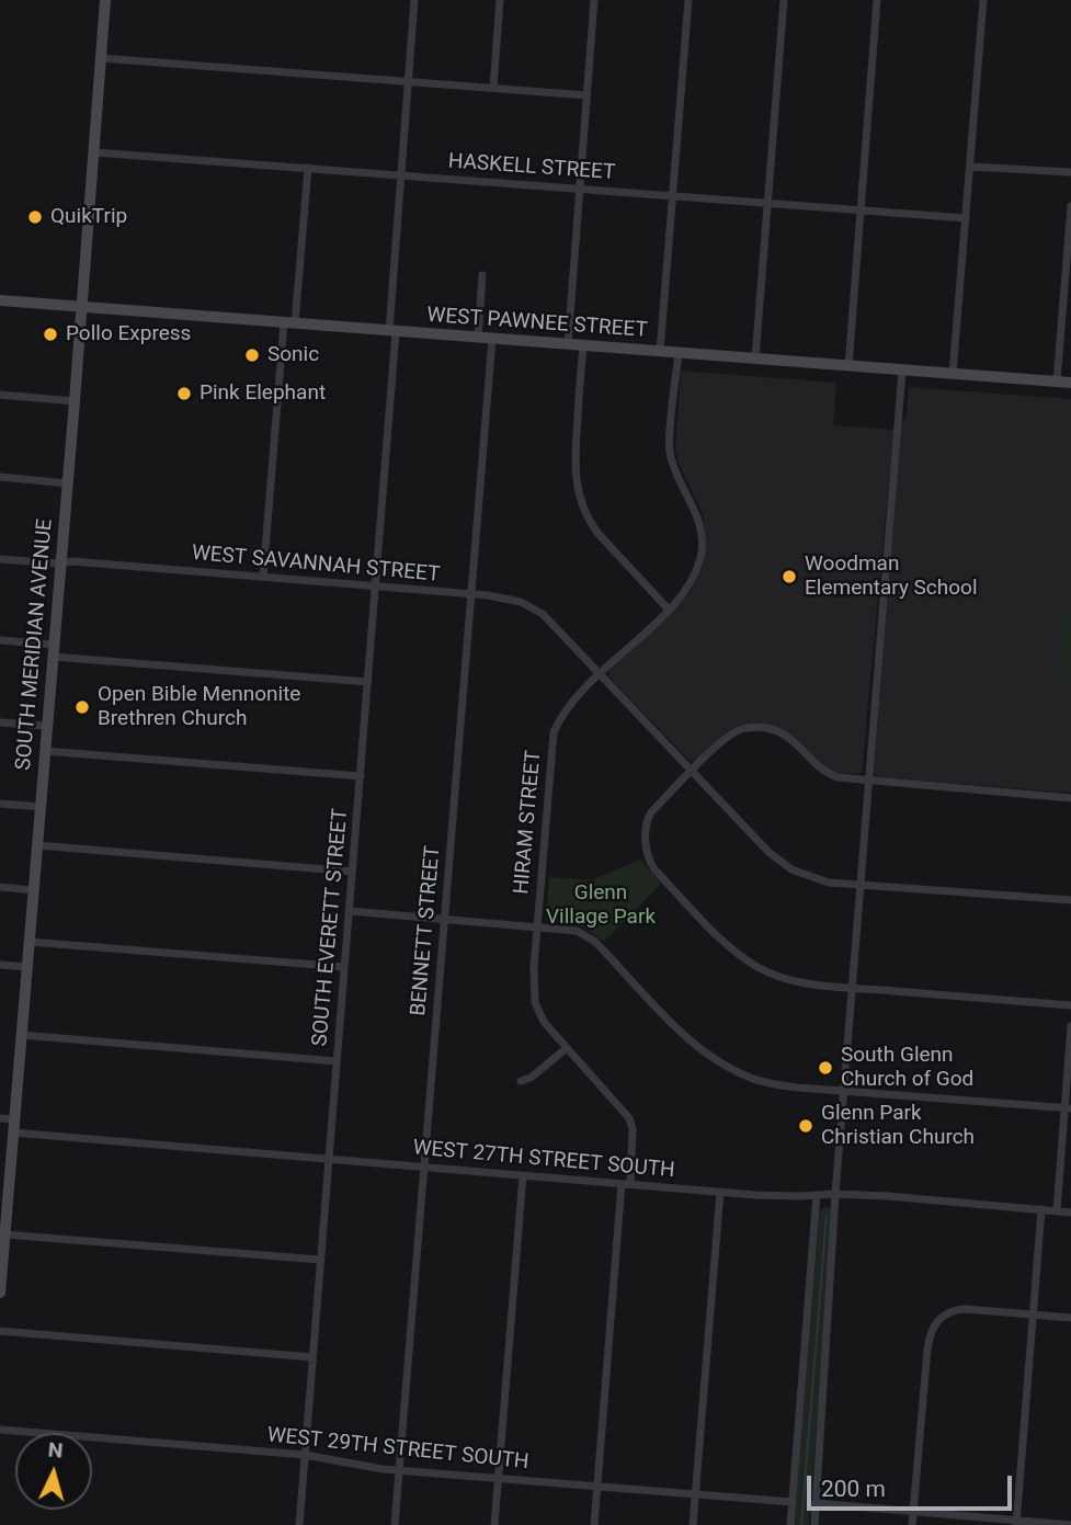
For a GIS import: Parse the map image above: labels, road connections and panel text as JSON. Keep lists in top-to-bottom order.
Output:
{
  "streets": {
    "main road": ["WEST PAWNEE STREET", "SOUTH MERIDIAN AVENUE"],
    "street": [
      "HASKELL STREET",
      "WEST SAVANNAH STREET",
      "HIRAM STREET",
      "SOUTH EVERETT STREET",
      "BENNETT STREET",
      "WEST 27TH STREET SOUTH",
      "WEST 29TH STREET SOUTH"
    ]
  },
  "crossings": [
    ["HASKELL STREET", "SOUTH MERIDIAN AVENUE"],
    ["HASKELL STREET", "SOUTH EVERETT STREET"],
    ["WEST PAWNEE STREET", "SOUTH MERIDIAN AVENUE"],
    ["WEST PAWNEE STREET", "HIRAM STREET"],
    ["WEST PAWNEE STREET", "SOUTH EVERETT STREET"],
    ["WEST PAWNEE STREET", "BENNETT STREET"],
    ["WEST SAVANNAH STREET", "SOUTH MERIDIAN AVENUE"],
    ["WEST SAVANNAH STREET", "HIRAM STREET"],
    ["WEST SAVANNAH STREET", "SOUTH EVERETT STREET"],
    ["WEST SAVANNAH STREET", "BENNETT STREET"],
    ["SOUTH MERIDIAN AVENUE", "WEST 27TH STREET SOUTH"],
    ["HIRAM STREET", "WEST 27TH STREET SOUTH"],
    ["HIRAM STREET", "WEST 29TH STREET SOUTH"],
    ["SOUTH EVERETT STREET", "WEST 27TH STREET SOUTH"],
    ["SOUTH EVERETT STREET", "WEST 29TH STREET SOUTH"],
    ["BENNETT STREET", "WEST 27TH STREET SOUTH"],
    ["BENNETT STREET", "WEST 29TH STREET SOUTH"]
  ],
  "parks": ["Glenn Village Park"],
  "places": [
    "QuikTrip",
    "Pollo Express",
    "Sonic",
    "Pink Elephant",
    "Woodman Elementary School",
    "Open Bible Mennonite Brethren Church",
    "South Glenn Church of God",
    "Glenn Park Christian Church"
  ],
  "scale_bar": "200 m",
  "north": "top"
}
